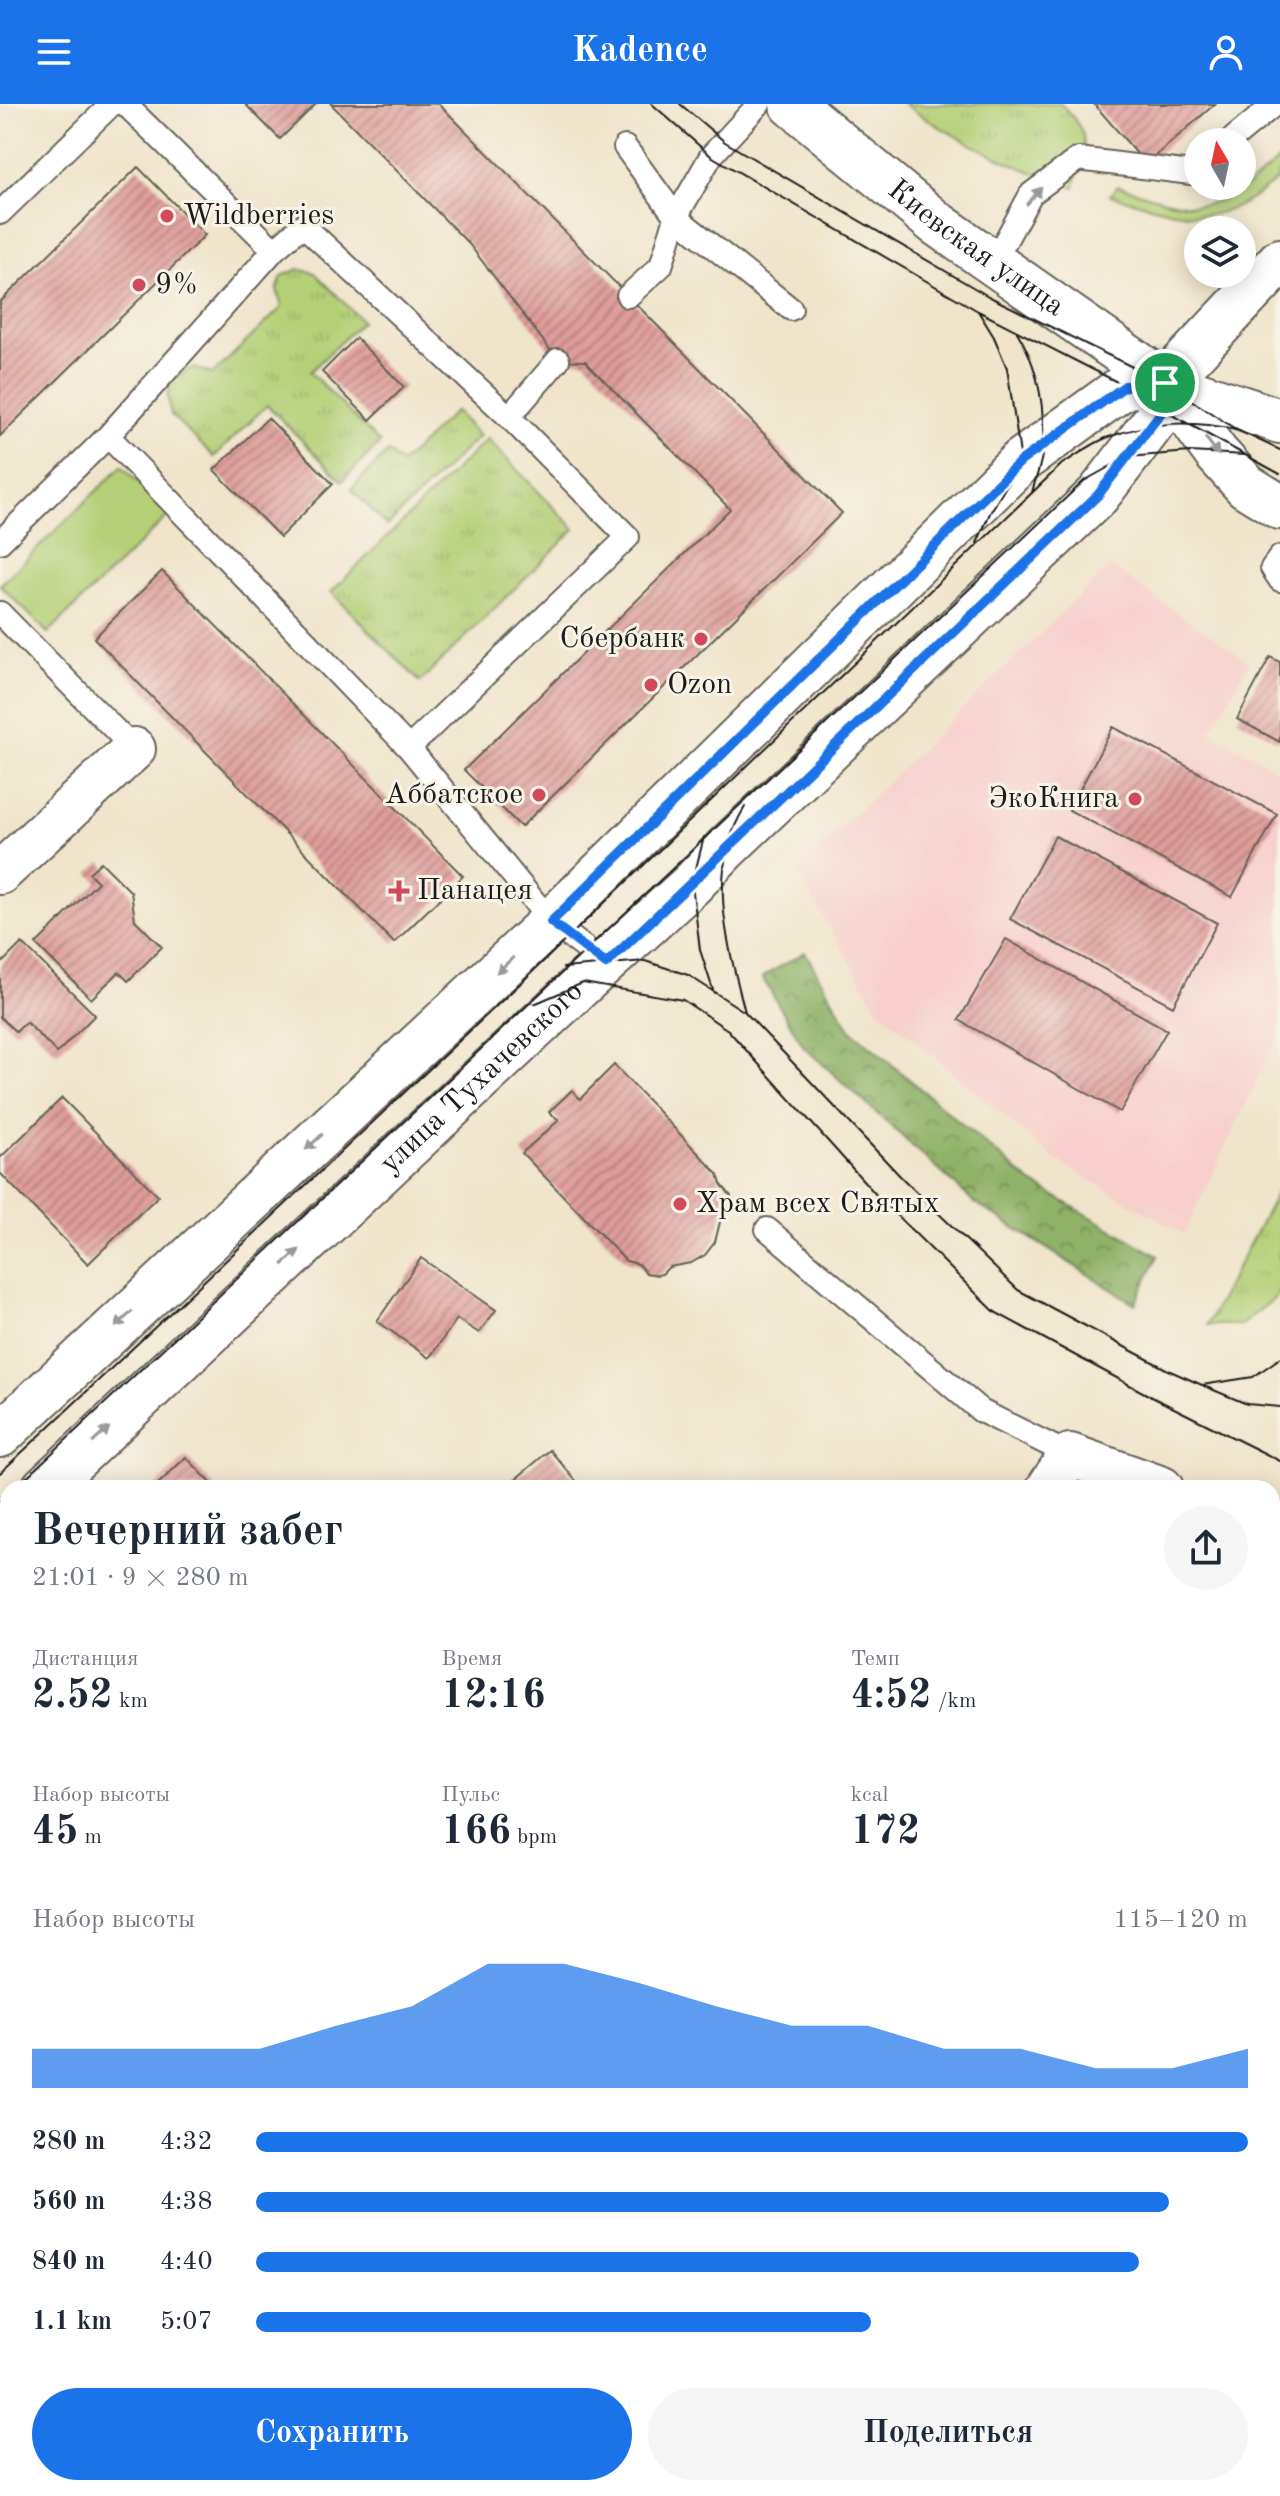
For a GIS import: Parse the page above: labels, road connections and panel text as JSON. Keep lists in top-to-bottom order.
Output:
{
  "streets": {
    "main road": ["Киевская улица", "улица Тухачевского"]
  },
  "crossings": [
    ["Киевская улица", "улица Тухачевского"]
  ],
  "places": {
    "other": [
      "Wildberries",
      "9%",
      "Сбербанк",
      "Ozon",
      "Аббатское",
      "ЭкоКнига",
      "Храм всех Святых"
    ],
    "health": ["Панацея"]
  },
  "north": "top",
  "page": {
    "header": "Kadence",
    "heading": ["Вечерний забег", "21:01 · 9 × 280 m"],
    "stats": [
      ["Дистанция", "2.52 km"],
      ["Время", "12:16"],
      ["Темп", "4:52 /km"],
      ["Набор высоты", "45 m"],
      ["Пульс", "166 bpm"],
      ["kcal", "172"]
    ],
    "chart": ["Набор высоты", "115–120 m"],
    "list": [
      {
        "name": "280 m",
        "note": "4:32"
      },
      {
        "name": "560 m",
        "note": "4:38"
      },
      {
        "name": "840 m",
        "note": "4:40"
      },
      {
        "name": "1.1 km",
        "note": "5:07"
      }
    ],
    "buttons": ["Сохранить", "Поделиться"]
  }
}
